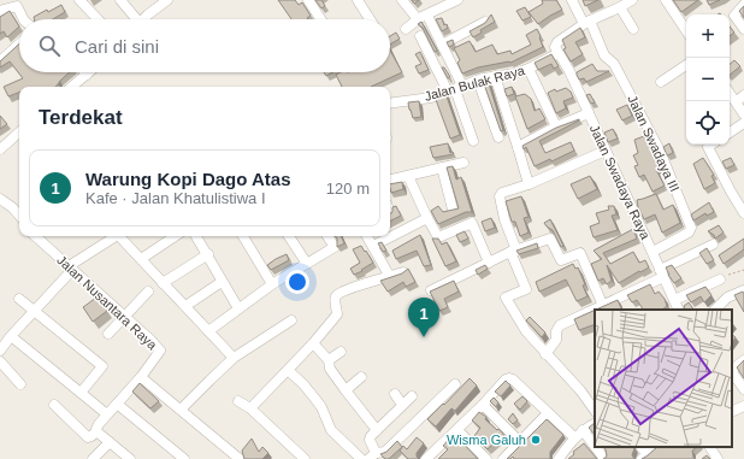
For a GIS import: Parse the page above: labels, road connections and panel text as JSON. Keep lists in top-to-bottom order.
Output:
{
  "streets": {
    "street": [
      "Jalan Bulak Raya",
      "Jalan Swadaya III",
      "Jalan Swadaya Raya",
      "Jalan Nusantara Raya"
    ]
  },
  "crossings": [
    ["Jalan Bulak Raya", "Jalan Swadaya Raya"],
    ["Jalan Swadaya III", "Jalan Swadaya Raya"]
  ],
  "places": ["Wisma Galuh"],
  "page": {
    "map_buttons": ["+", "−"],
    "search": "Cari di sini",
    "heading": "Terdekat",
    "list": [
      {
        "mark": "1",
        "name": "Warung Kopi Dago Atas",
        "note": "Kafe · Jalan Khatulistiwa I",
        "value": "120 m"
      }
    ],
    "pins": "1"
  }
}
